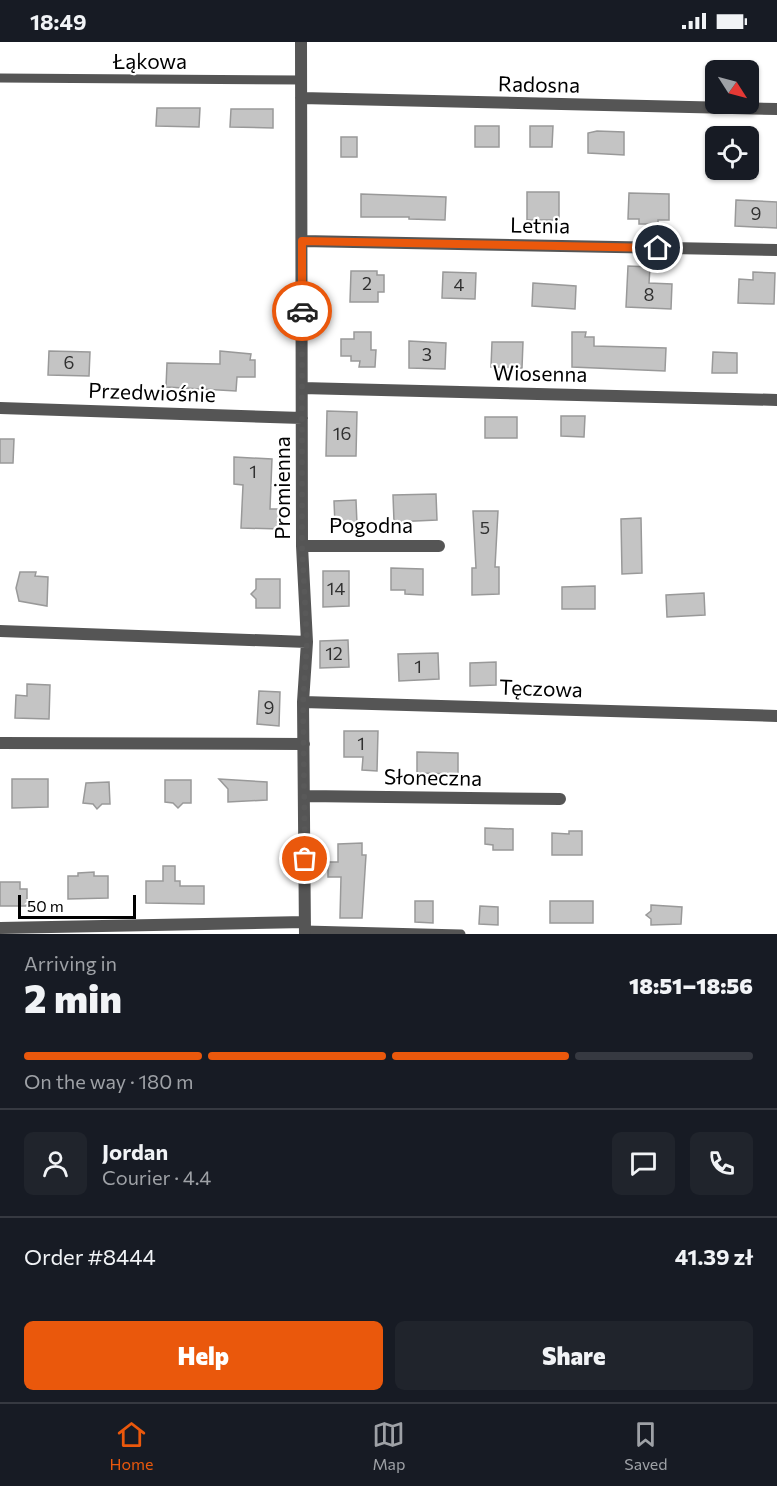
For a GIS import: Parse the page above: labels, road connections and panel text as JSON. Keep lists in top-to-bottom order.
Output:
{
  "streets": {
    "street": [
      "Radosna",
      "Letnia",
      "Wiosenna",
      "Przedwiośnie",
      "Promienna",
      "Pogodna",
      "Tęczowa",
      "Słoneczna"
    ],
    "lane": ["Łąkowa"]
  },
  "crossings": [
    ["Łąkowa", "Promienna"],
    ["Radosna", "Promienna"],
    ["Letnia", "Promienna"],
    ["Wiosenna", "Promienna"],
    ["Przedwiośnie", "Promienna"],
    ["Promienna", "Pogodna"],
    ["Promienna", "Tęczowa"],
    ["Promienna", "Słoneczna"]
  ],
  "house_numbers": [
    "9",
    "2",
    "4",
    "8",
    "3",
    "6",
    "16",
    "1",
    "5",
    "14",
    "12",
    "1",
    "9",
    "1"
  ],
  "scale_bar": "50 m",
  "north": "bottom right",
  "page": {
    "status": "18:49",
    "scale": "50 m",
    "heading": ["2 min", "Arriving in", "18:51–18:56"],
    "panel": [
      "Jordan",
      "Courier · 4.4",
      "Order #8444",
      "41.39 zł"
    ],
    "bar": "On the way · 180 m",
    "buttons": ["Help", "Share"],
    "tabs": ["Home", "Map", "Saved"]
  }
}
